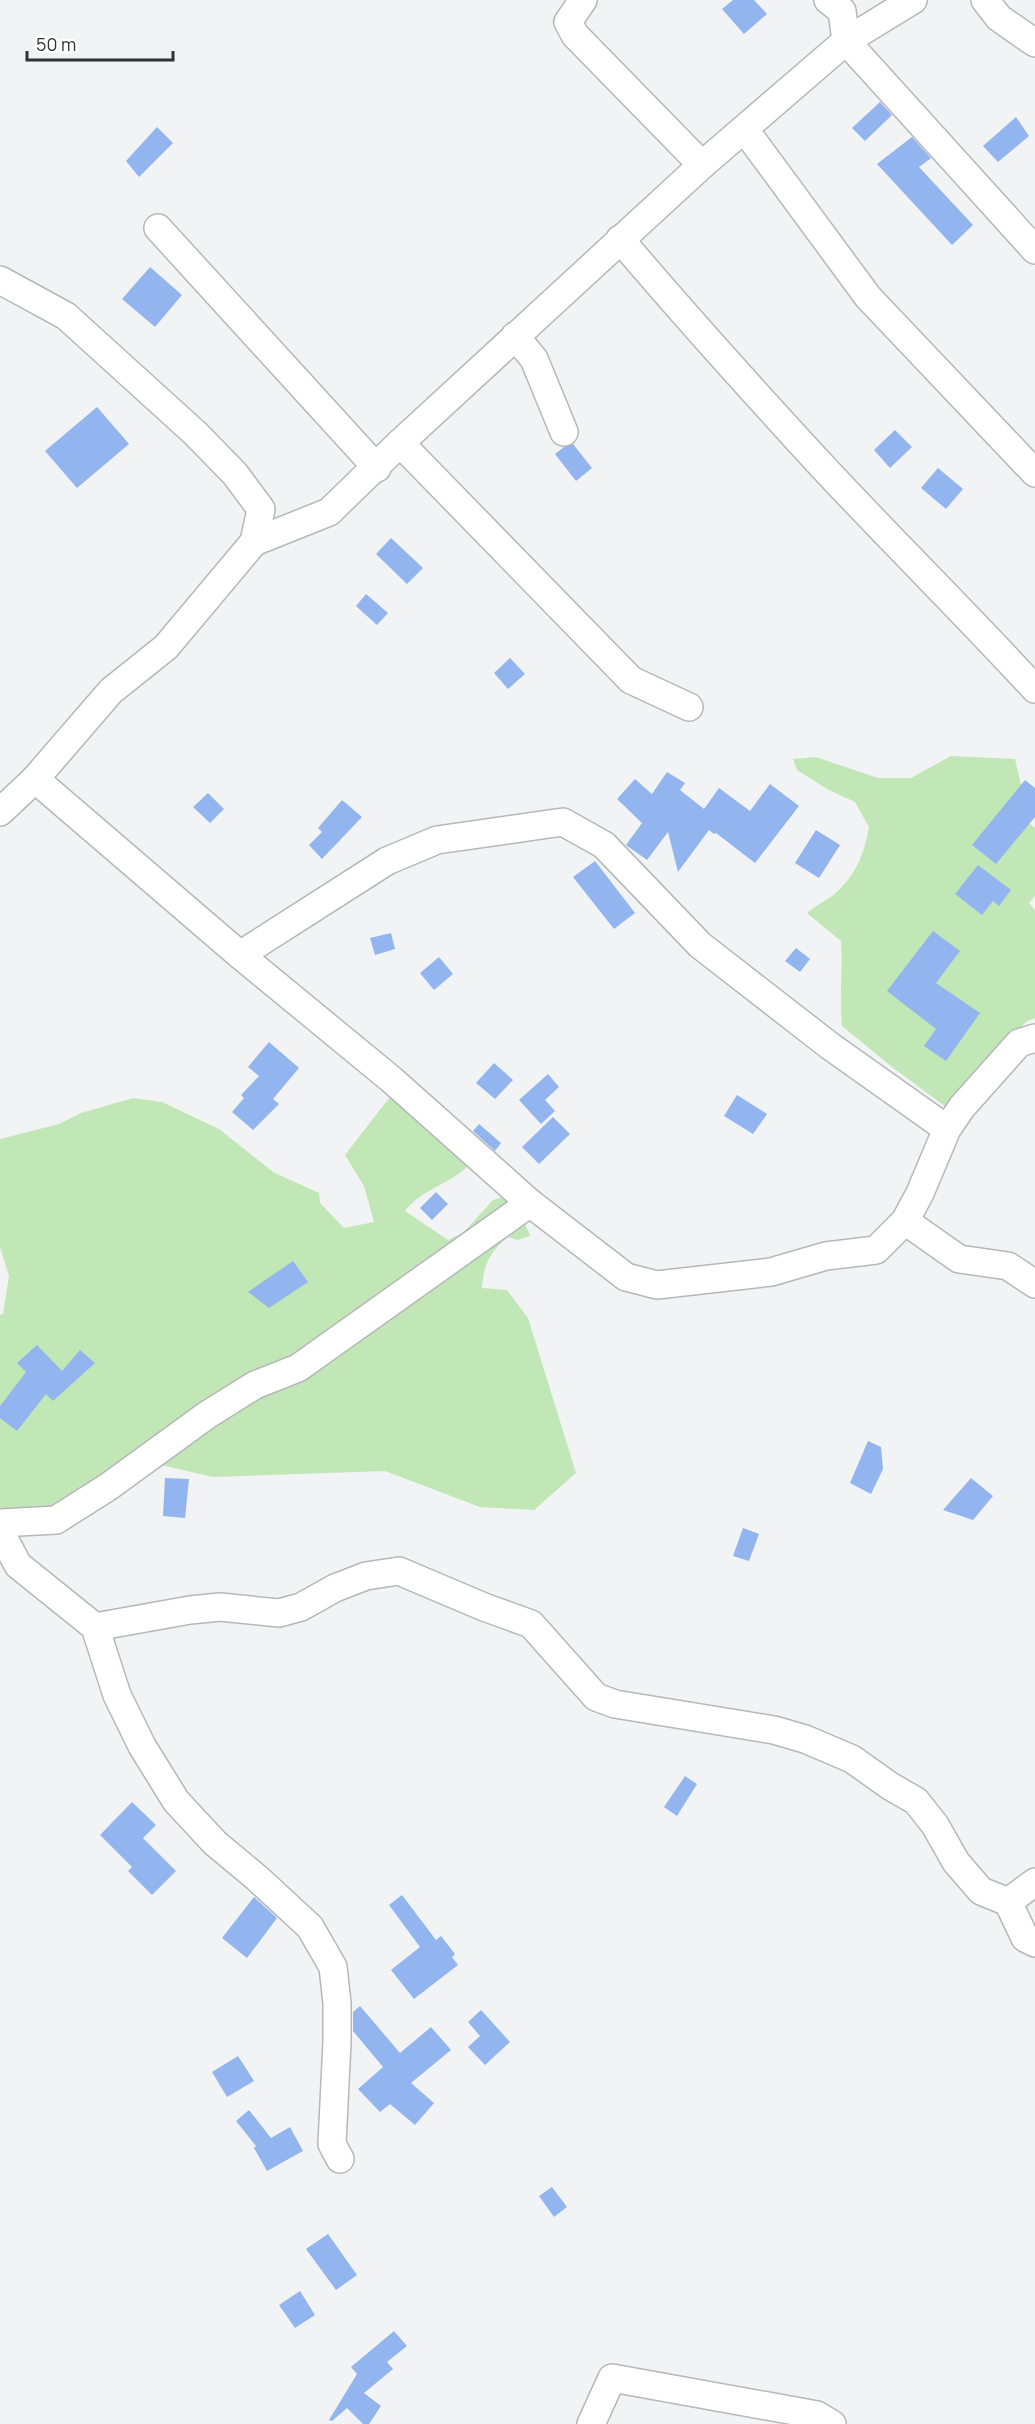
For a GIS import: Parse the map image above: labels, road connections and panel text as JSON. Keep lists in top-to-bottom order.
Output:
{
  "scale_bar": "50 m"
}
